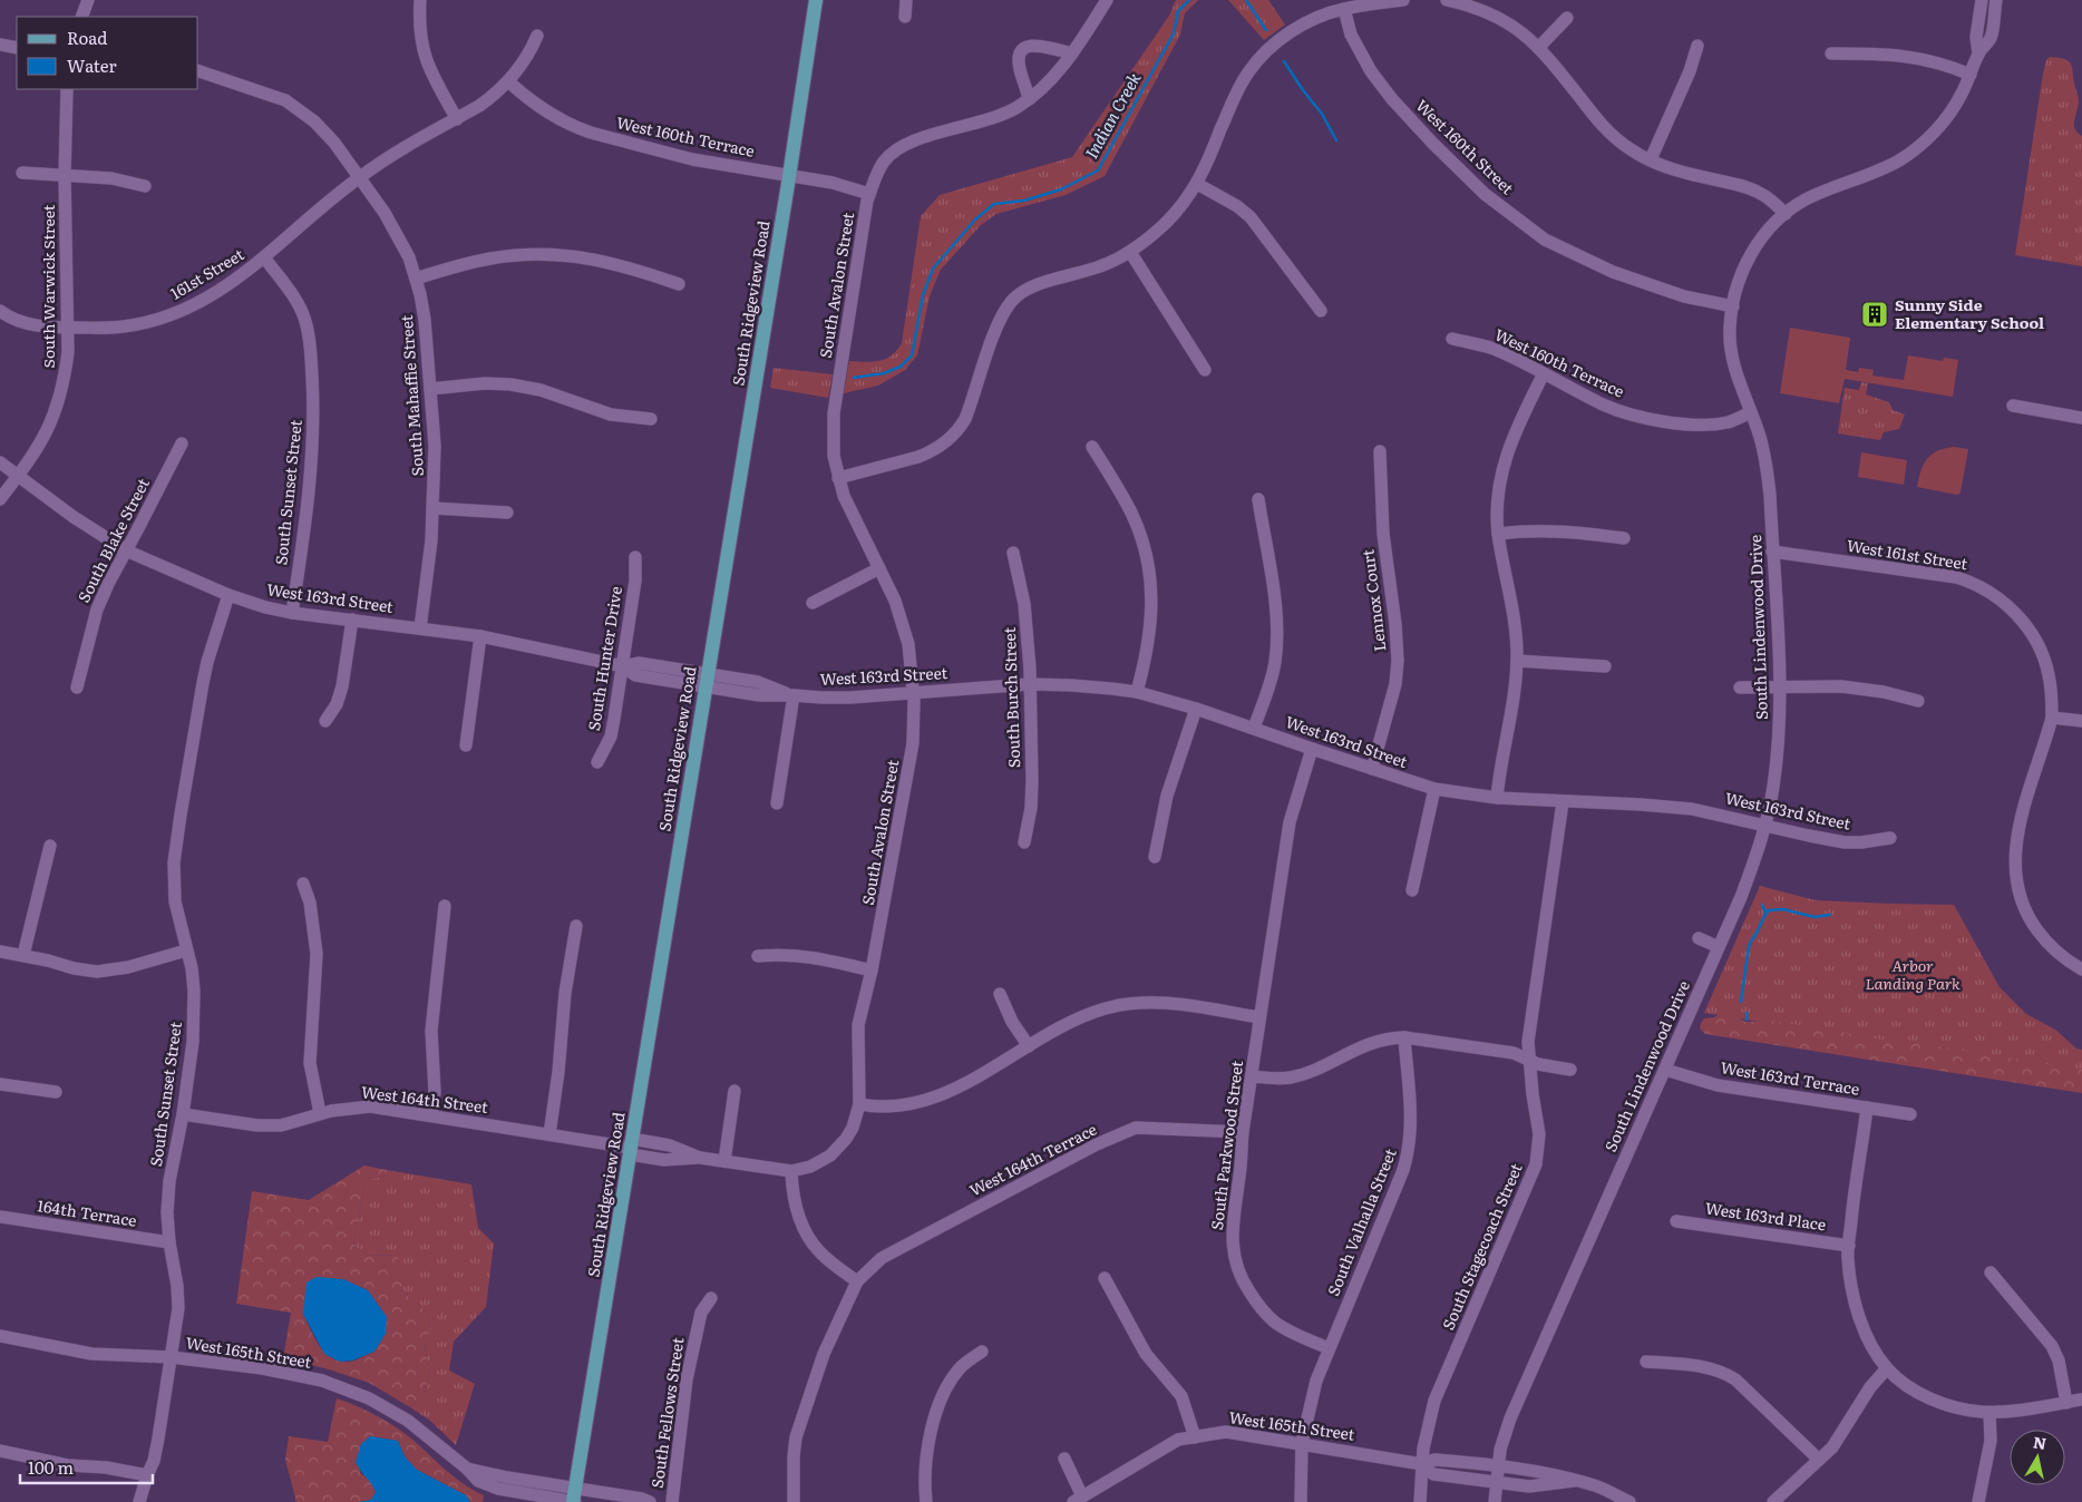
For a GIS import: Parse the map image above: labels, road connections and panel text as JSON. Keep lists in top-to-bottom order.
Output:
{
  "streets": {
    "main road": ["South Ridgeview Road"],
    "street": [
      "West 160th Terrace",
      "West 160th Street",
      "161st Street",
      "South Avalon Street",
      "South Warwick Street",
      "South Mahaffie Street",
      "South Sunset Street",
      "South Blake Street",
      "West 161st Street",
      "West 163rd Street",
      "Lennox Court",
      "South Lindenwood Drive",
      "South Hunter Drive",
      "South Burch Street",
      "West 163rd Terrace",
      "West 164th Street",
      "South Parkwood Street",
      "West 164th Terrace",
      "164th Terrace",
      "West 163rd Place",
      "South Valhalla Street",
      "South Stagecoach Street",
      "West 165th Street",
      "South Fellows Street"
    ]
  },
  "crossings": [
    ["West 160th Terrace", "South Avalon Street"],
    ["West 160th Terrace", "South Ridgeview Road"],
    ["West 160th Terrace", "South Lindenwood Drive"],
    ["West 160th Street", "South Lindenwood Drive"],
    ["161st Street", "South Warwick Street"],
    ["161st Street", "South Sunset Street"],
    ["South Avalon Street", "West 163rd Street"],
    ["South Avalon Street", "West 164th Street"],
    ["South Warwick Street", "West 163rd Street"],
    ["South Ridgeview Road", "West 163rd Street"],
    ["South Ridgeview Road", "West 164th Street"],
    ["South Ridgeview Road", "West 165th Street"],
    ["South Mahaffie Street", "West 163rd Street"],
    ["South Sunset Street", "West 163rd Street"],
    ["South Sunset Street", "West 164th Street"],
    ["South Sunset Street", "164th Terrace"],
    ["South Sunset Street", "West 165th Street"],
    ["South Blake Street", "West 163rd Street"],
    ["West 161st Street", "South Lindenwood Drive"],
    ["West 163rd Street", "Lennox Court"],
    ["West 163rd Street", "South Lindenwood Drive"],
    ["West 163rd Street", "South Hunter Drive"],
    ["West 163rd Street", "South Burch Street"],
    ["West 163rd Street", "South Parkwood Street"],
    ["West 163rd Street", "South Stagecoach Street"],
    ["South Lindenwood Drive", "West 163rd Terrace"],
    ["South Lindenwood Drive", "West 165th Street"],
    ["South Parkwood Street", "West 164th Terrace"],
    ["South Parkwood Street", "South Valhalla Street"],
    ["South Stagecoach Street", "West 165th Street"]
  ],
  "water": ["Indian Creek"],
  "parks": ["Arbor Landing Park"],
  "places": {
    "building": ["Sunny Side Elementary School"]
  },
  "legend": ["Road", "Water"],
  "scale_bar": "100 m",
  "north": "top"
}
